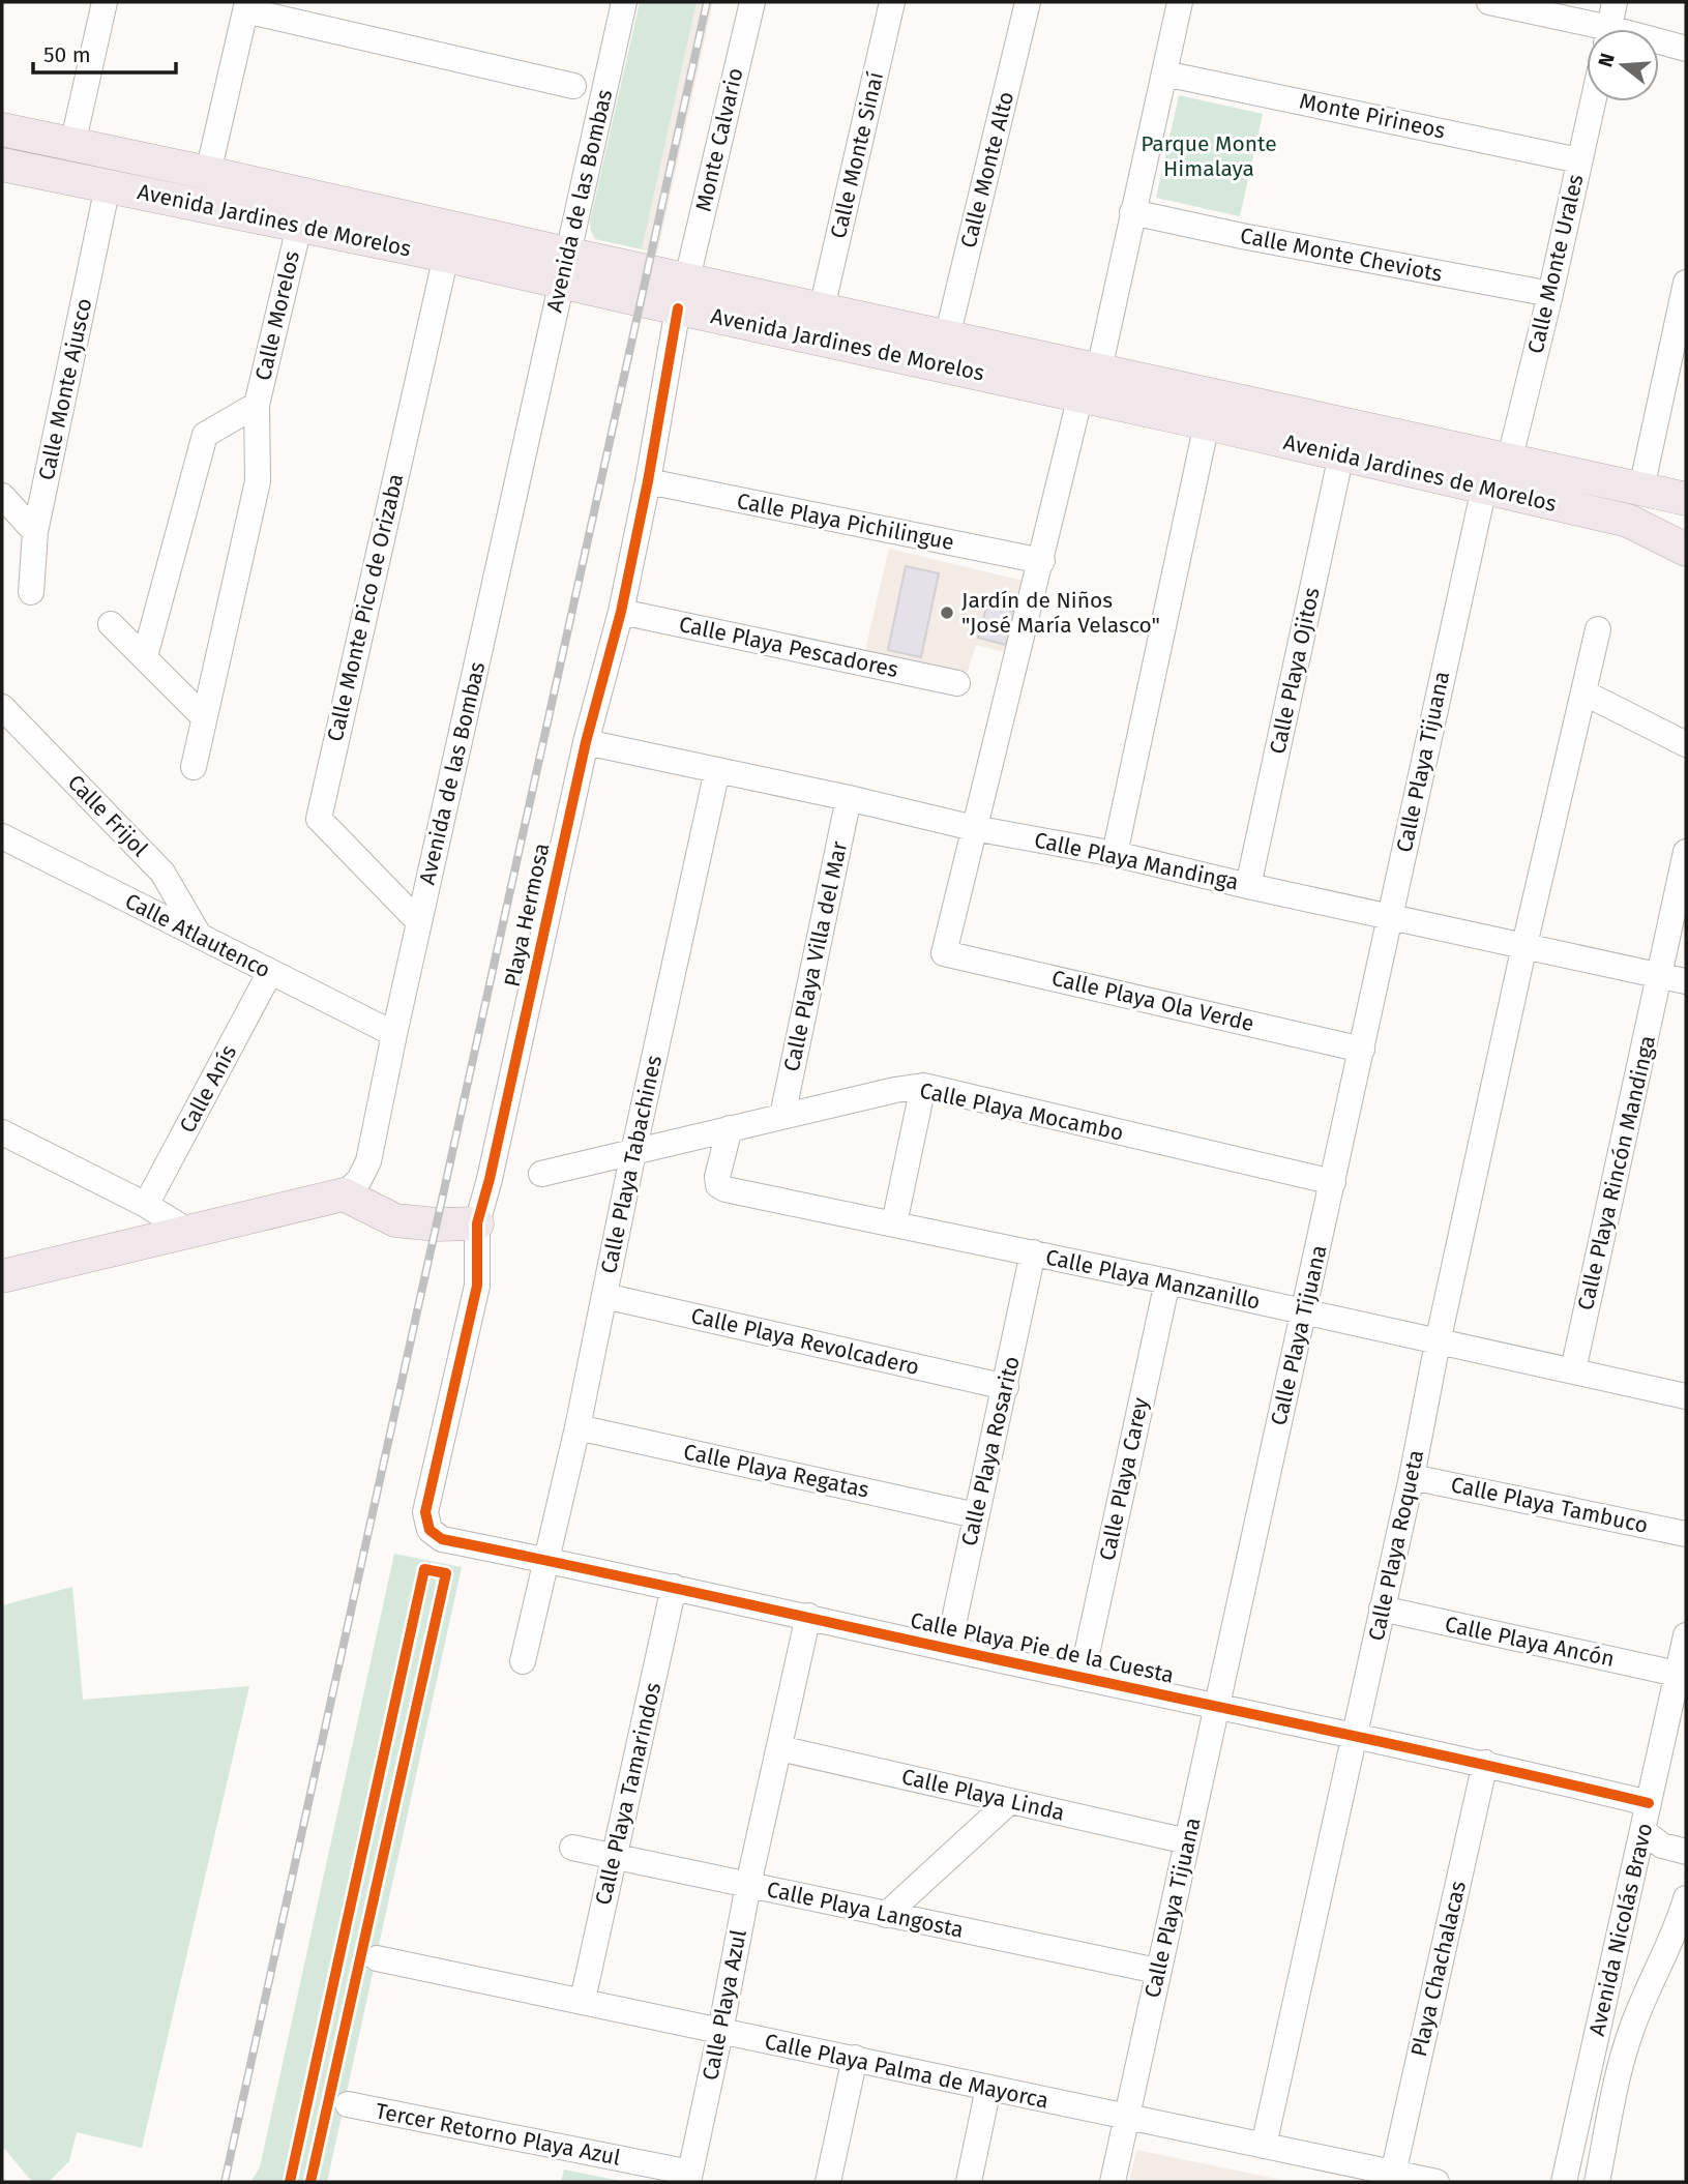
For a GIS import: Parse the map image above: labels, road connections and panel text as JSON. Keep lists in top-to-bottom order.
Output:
{
  "streets": {
    "main road": ["Avenida Jardines de Morelos"],
    "street": [
      "Monte Pirineos",
      "Monte Calvario",
      "Calle Monte Sinaí",
      "Calle Monte Alto",
      "Avenida de las Bombas",
      "Calle Monte Cheviots",
      "Calle Monte Urales",
      "Calle Morelos",
      "Calle Monte Ajusco",
      "Calle Playa Pichilingue",
      "Calle Monte Pico de Orizaba",
      "Calle Playa Pescadores",
      "Calle Playa Ojitos",
      "Calle Playa Tijuana",
      "Calle Frijol",
      "Calle Playa Mandinga",
      "Playa Hermosa",
      "Calle Atlautenco",
      "Calle Playa Villa del Mar",
      "Calle Playa Ola Verde",
      "Calle Anís",
      "Calle Playa Mocambo",
      "Calle Playa Tabachines",
      "Calle Playa Rincón Mandinga",
      "Calle Playa Manzanillo",
      "Calle Playa Revolcadero",
      "Calle Playa Rosarito",
      "Calle Playa Regatas",
      "Calle Playa Carey",
      "Calle Playa Tambuco",
      "Calle Playa Roqueta",
      "Calle Playa Ancón",
      "Calle Playa Pie de la Cuesta",
      "Calle Playa Tamarindos",
      "Calle Playa Linda",
      "Calle Playa Langosta",
      "Avenida Nicolás Bravo",
      "Playa Chachalacas",
      "Calle Playa Azul",
      "Calle Playa Palma de Mayorca",
      "Tercer Retorno Playa Azul"
    ]
  },
  "crossings": [
    ["Monte Pirineos", "Calle Monte Urales"],
    ["Monte Calvario", "Avenida Jardines de Morelos"],
    ["Monte Calvario", "Playa Hermosa"],
    ["Calle Monte Sinaí", "Avenida Jardines de Morelos"],
    ["Calle Monte Alto", "Avenida Jardines de Morelos"],
    ["Avenida de las Bombas", "Avenida Jardines de Morelos"],
    ["Avenida de las Bombas", "Calle Monte Pico de Orizaba"],
    ["Avenida de las Bombas", "Calle Atlautenco"],
    ["Avenida Jardines de Morelos", "Calle Monte Urales"],
    ["Avenida Jardines de Morelos", "Calle Morelos"],
    ["Avenida Jardines de Morelos", "Calle Monte Ajusco"],
    ["Avenida Jardines de Morelos", "Calle Monte Pico de Orizaba"],
    ["Avenida Jardines de Morelos", "Calle Playa Ojitos"],
    ["Avenida Jardines de Morelos", "Calle Playa Tijuana"],
    ["Avenida Jardines de Morelos", "Playa Hermosa"],
    ["Calle Monte Cheviots", "Calle Monte Urales"],
    ["Calle Playa Pichilingue", "Playa Hermosa"],
    ["Calle Playa Pescadores", "Playa Hermosa"],
    ["Calle Playa Ojitos", "Calle Playa Mandinga"],
    ["Calle Playa Tijuana", "Calle Playa Mandinga"],
    ["Calle Playa Tijuana", "Calle Playa Ola Verde"],
    ["Calle Playa Tijuana", "Calle Playa Mocambo"],
    ["Calle Playa Tijuana", "Calle Playa Manzanillo"],
    ["Calle Playa Tijuana", "Calle Playa Pie de la Cuesta"],
    ["Calle Playa Tijuana", "Calle Playa Linda"],
    ["Calle Playa Tijuana", "Calle Playa Langosta"],
    ["Calle Playa Tijuana", "Calle Playa Palma de Mayorca"],
    ["Calle Frijol", "Calle Atlautenco"],
    ["Calle Playa Mandinga", "Playa Hermosa"],
    ["Calle Playa Mandinga", "Calle Playa Villa del Mar"],
    ["Calle Playa Mandinga", "Calle Playa Ola Verde"],
    ["Calle Playa Mandinga", "Calle Playa Tabachines"],
    ["Calle Playa Mandinga", "Calle Playa Rincón Mandinga"],
    ["Calle Playa Mandinga", "Calle Playa Roqueta"],
    ["Playa Hermosa", "Calle Playa Pie de la Cuesta"],
    ["Calle Atlautenco", "Calle Anís"],
    ["Calle Playa Villa del Mar", "Calle Playa Mocambo"],
    ["Calle Playa Mocambo", "Calle Playa Tabachines"],
    ["Calle Playa Mocambo", "Calle Playa Manzanillo"],
    ["Calle Playa Tabachines", "Calle Playa Revolcadero"],
    ["Calle Playa Tabachines", "Calle Playa Regatas"],
    ["Calle Playa Tabachines", "Calle Playa Pie de la Cuesta"],
    ["Calle Playa Rincón Mandinga", "Calle Playa Manzanillo"],
    ["Calle Playa Manzanillo", "Calle Playa Rosarito"],
    ["Calle Playa Manzanillo", "Calle Playa Carey"],
    ["Calle Playa Manzanillo", "Calle Playa Roqueta"],
    ["Calle Playa Revolcadero", "Calle Playa Rosarito"],
    ["Calle Playa Rosarito", "Calle Playa Regatas"],
    ["Calle Playa Rosarito", "Calle Playa Pie de la Cuesta"],
    ["Calle Playa Carey", "Calle Playa Pie de la Cuesta"],
    ["Calle Playa Tambuco", "Calle Playa Roqueta"],
    ["Calle Playa Roqueta", "Calle Playa Ancón"],
    ["Calle Playa Roqueta", "Calle Playa Pie de la Cuesta"],
    ["Calle Playa Roqueta", "Calle Playa Palma de Mayorca"],
    ["Calle Playa Ancón", "Avenida Nicolás Bravo"],
    ["Calle Playa Pie de la Cuesta", "Calle Playa Tamarindos"],
    ["Calle Playa Pie de la Cuesta", "Avenida Nicolás Bravo"],
    ["Calle Playa Pie de la Cuesta", "Playa Chachalacas"],
    ["Calle Playa Pie de la Cuesta", "Calle Playa Azul"],
    ["Calle Playa Tamarindos", "Calle Playa Langosta"],
    ["Calle Playa Tamarindos", "Calle Playa Palma de Mayorca"],
    ["Calle Playa Linda", "Calle Playa Azul"],
    ["Calle Playa Langosta", "Calle Playa Azul"],
    ["Playa Chachalacas", "Calle Playa Palma de Mayorca"],
    ["Calle Playa Azul", "Calle Playa Palma de Mayorca"],
    ["Calle Playa Azul", "Tercer Retorno Playa Azul"]
  ],
  "parks": ["Parque Monte Himalaya"],
  "places": ["Jardín de Niños \"José María Velasco\""],
  "scale_bar": "50 m",
  "north": "left"
}
